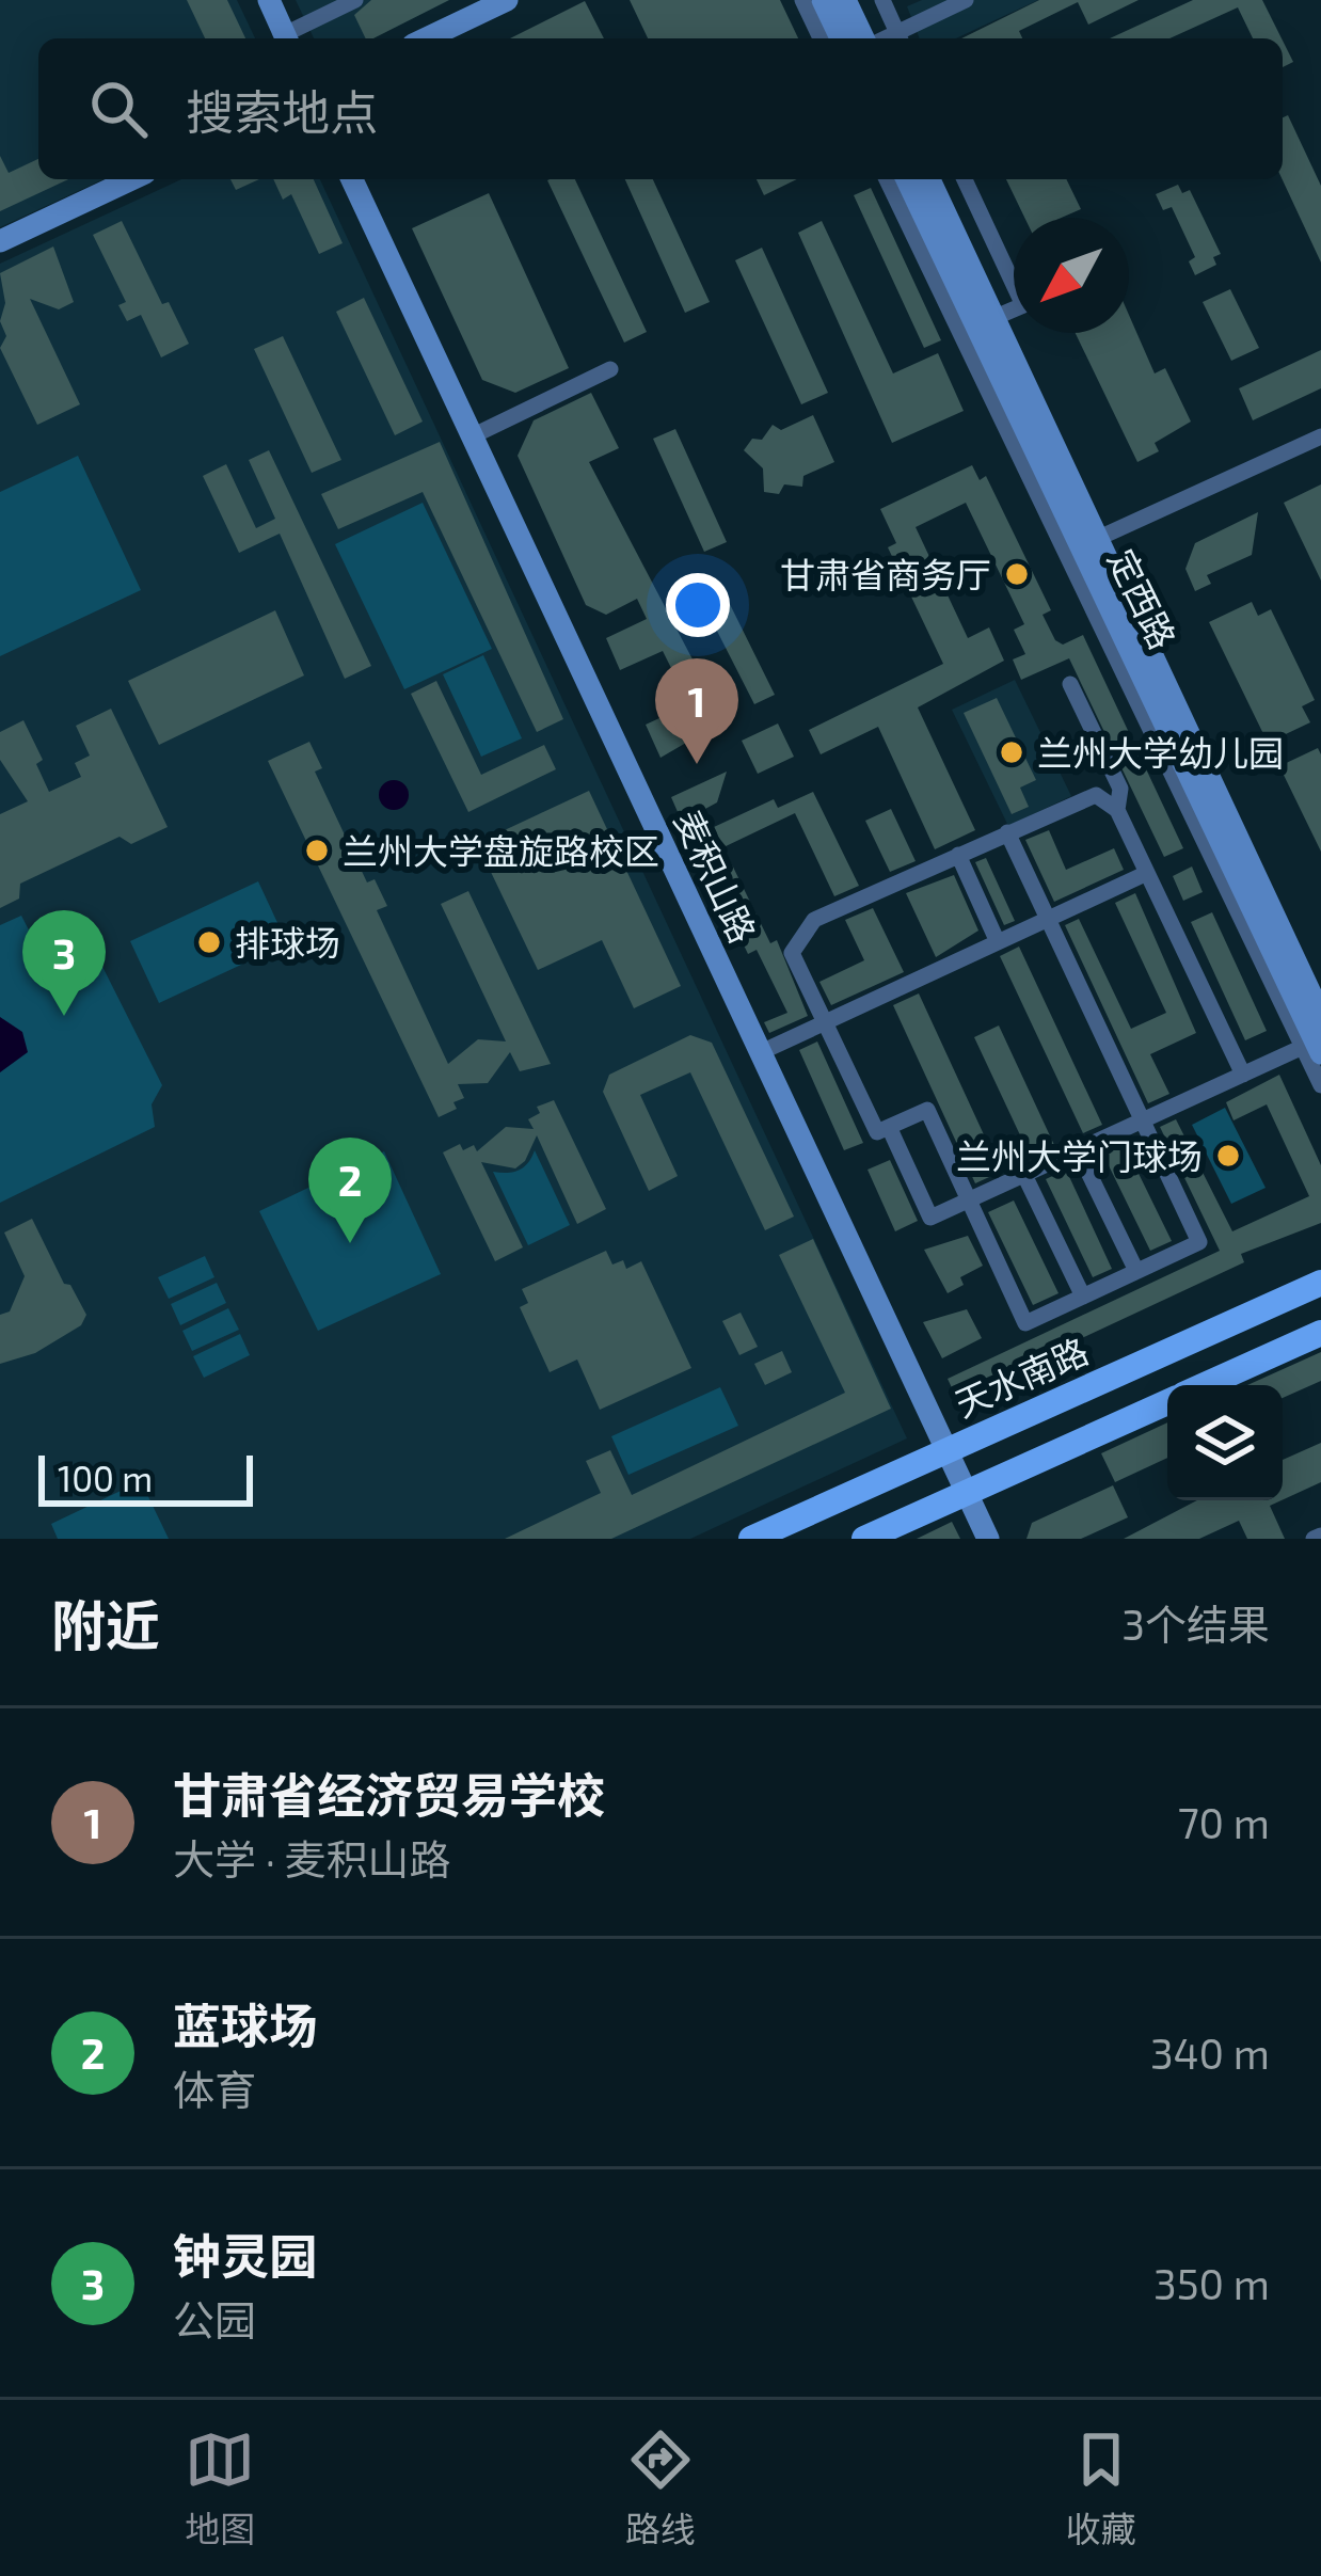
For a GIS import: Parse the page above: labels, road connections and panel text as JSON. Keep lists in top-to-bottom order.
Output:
{
  "streets": {
    "main road": ["定西路", "麦积山路", "天水南路"]
  },
  "crossings": [
    ["麦积山路", "天水南路"]
  ],
  "places": [
    "甘肃省商务厅",
    "兰州大学幼儿园",
    "兰州大学盘旋路校区",
    "排球场",
    "兰州大学门球场"
  ],
  "scale_bar": "100 m",
  "north": "bottom left",
  "page": {
    "search": "搜索地点",
    "pins": ["1", "3", "2"],
    "scale": "100 m",
    "heading": ["附近", "3个结果"],
    "list": [
      {
        "mark": "1",
        "name": "甘肃省经济贸易学校",
        "note": "大学 · 麦积山路",
        "value": "70 m"
      },
      {
        "mark": "2",
        "name": "蓝球场",
        "note": "体育",
        "value": "340 m"
      },
      {
        "mark": "3",
        "name": "钟灵园",
        "note": "公园",
        "value": "350 m"
      }
    ],
    "nav": ["地图", "路线", "收藏"]
  }
}
